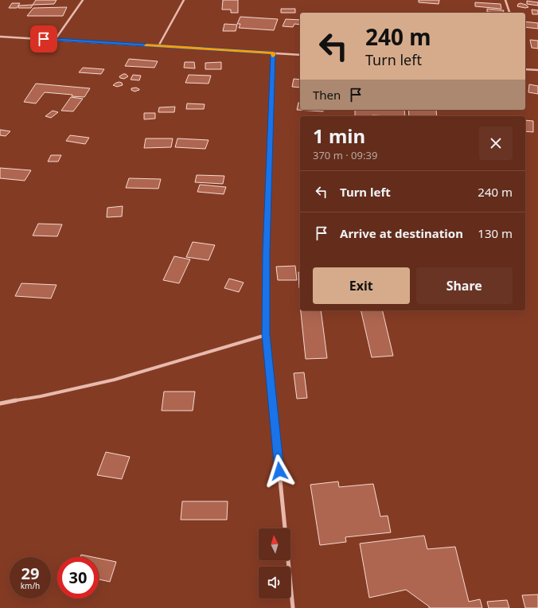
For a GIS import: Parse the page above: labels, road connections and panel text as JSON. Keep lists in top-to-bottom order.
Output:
{
  "north": "top",
  "page": {
    "turn": ["240 m", "Turn left"],
    "then": "Then",
    "heading": ["1 min", "370 m · 09:39"],
    "list": [
      {
        "name": "Turn left",
        "value": "240 m"
      },
      {
        "name": "Arrive at destination",
        "value": "130 m"
      }
    ],
    "buttons": ["Exit", "Share"],
    "speed": "29 km/h",
    "limit": "30"
  }
}
